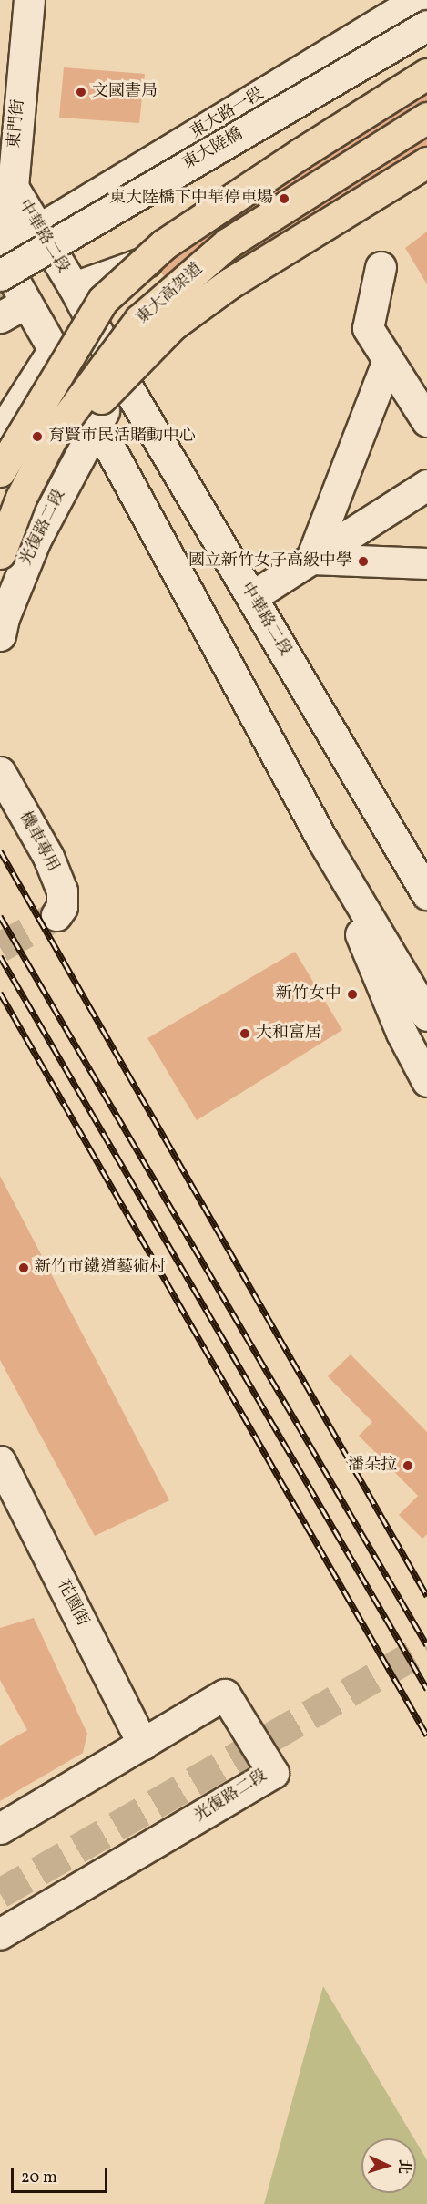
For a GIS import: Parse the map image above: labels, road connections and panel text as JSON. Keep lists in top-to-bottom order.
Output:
{
  "streets": {
    "main road": ["東大高架道"],
    "street": [
      "東大路一段",
      "東門街",
      "東大陸橋",
      "中華路二段",
      "光復路二段",
      "機車專用",
      "花園街"
    ]
  },
  "crossings": [
    ["東大路一段", "中華路二段"],
    ["東門街", "中華路二段"],
    ["光復路二段", "花園街"]
  ],
  "places": [
    "文國書局",
    "東大陸橋下中華停車場",
    "育賢市民活賭動中心",
    "國立新竹女子高級中學",
    "新竹女中",
    "大和富居",
    "新竹市鐵道藝術村",
    "潘朵拉"
  ],
  "scale_bar": "20 m",
  "north": "right"
}
